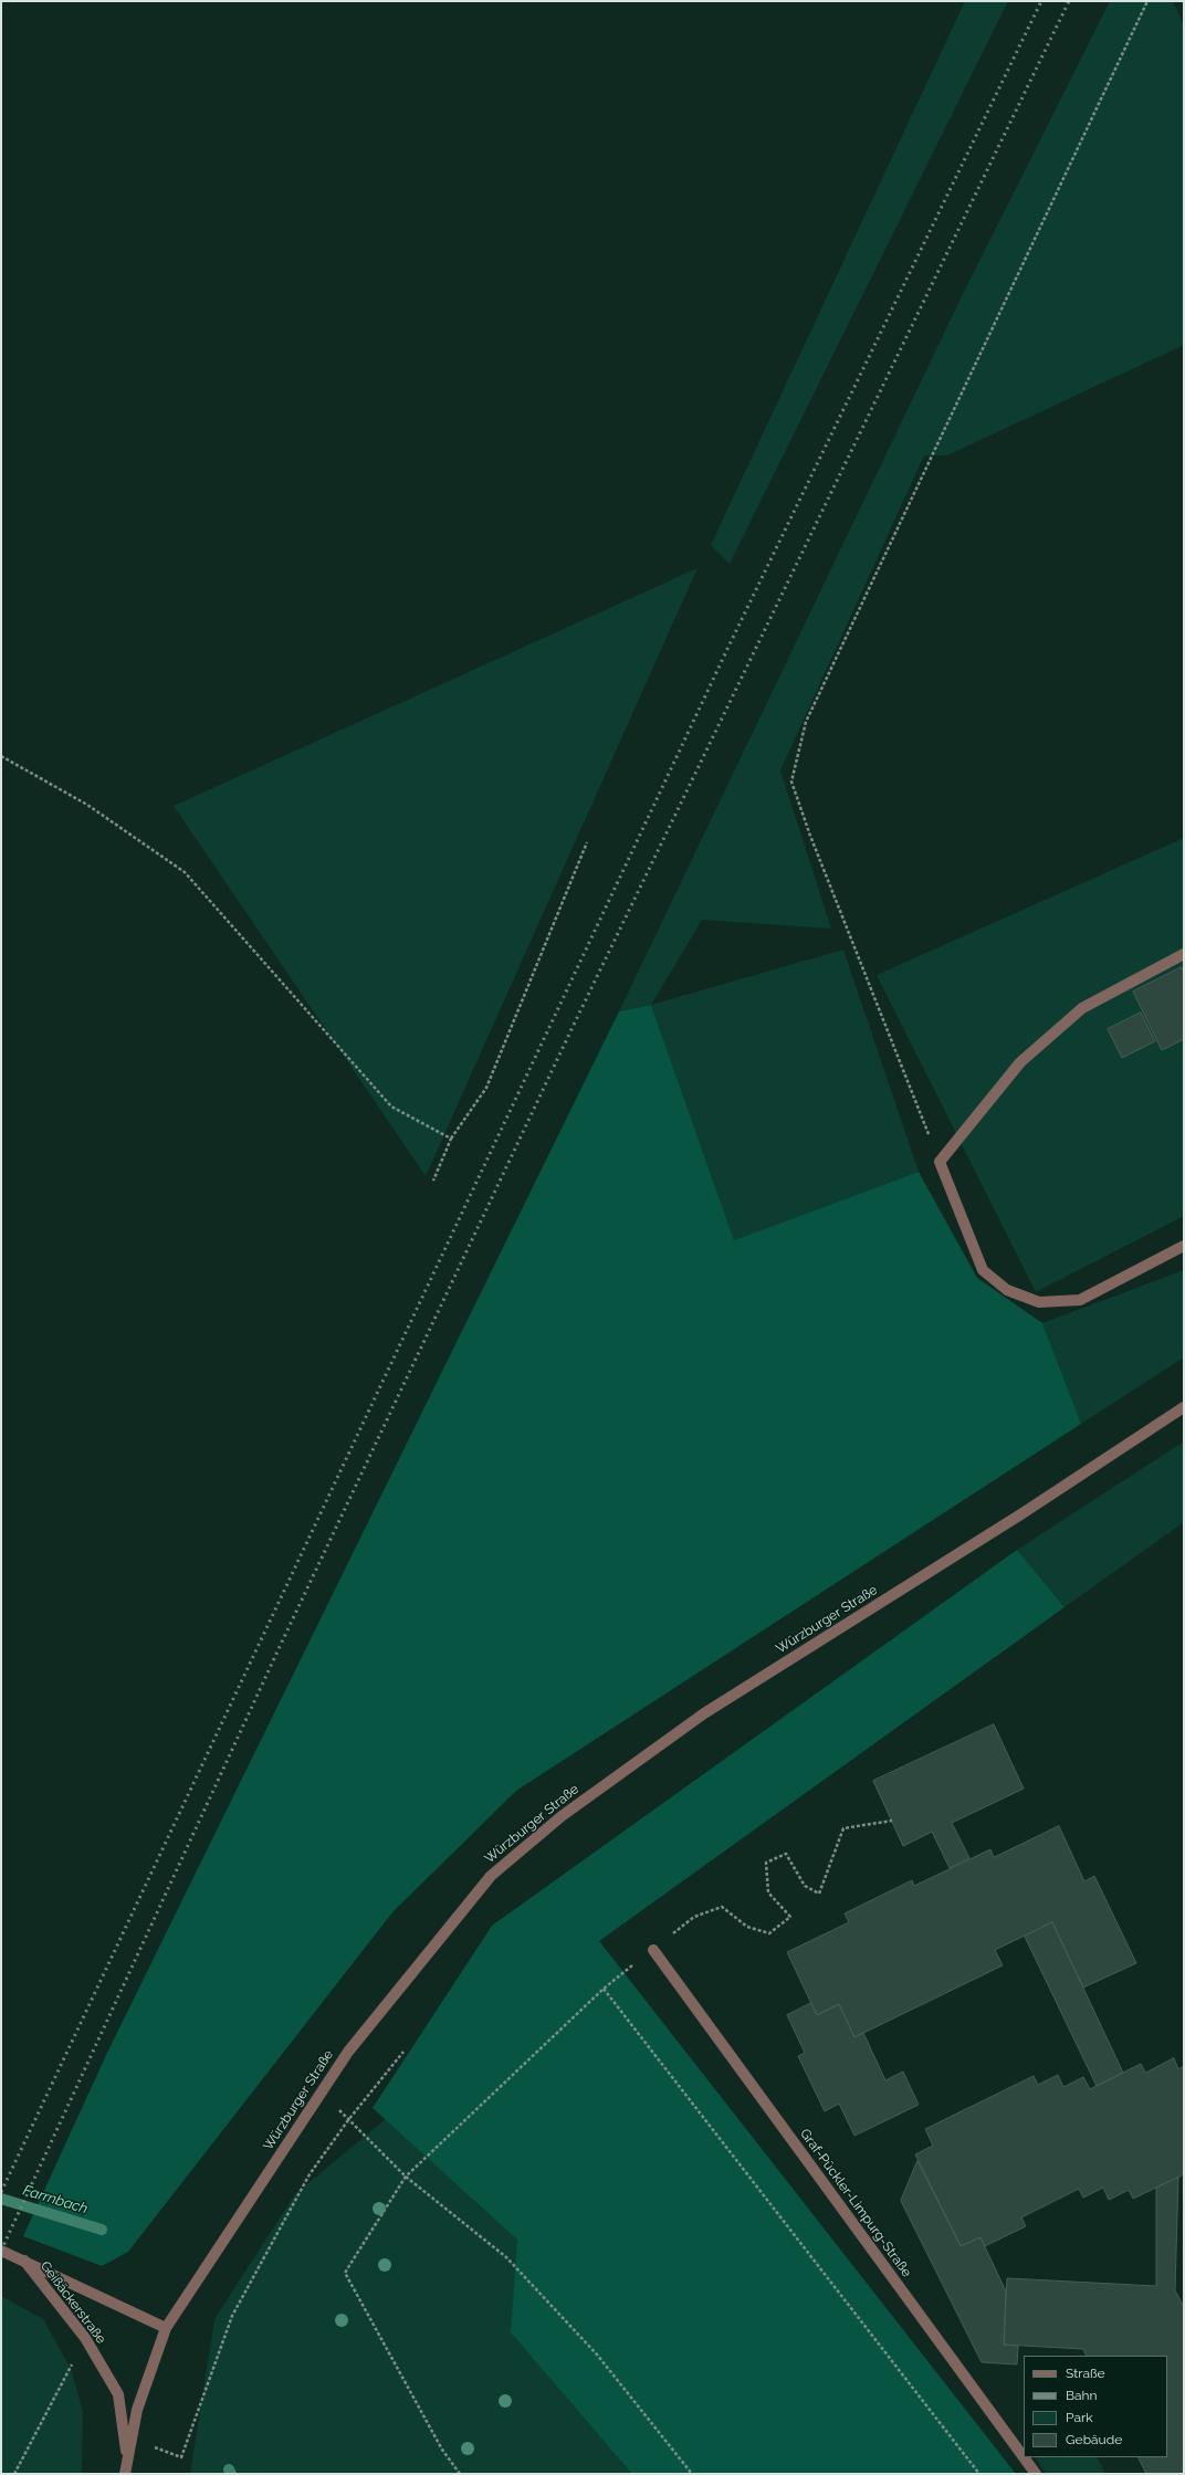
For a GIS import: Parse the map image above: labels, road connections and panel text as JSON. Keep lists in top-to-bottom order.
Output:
{
  "streets": {
    "street": ["Würzburger Straße", "Graf-Pückler-Limpurg-Straße", "Geißäckerstraße"]
  },
  "crossings": [
    ["Würzburger Straße", "Geißäckerstraße"]
  ],
  "water": ["Farrnbach"],
  "legend": [
    "Straße",
    "Bahn",
    "Park",
    "Gebäude"
  ]
}
